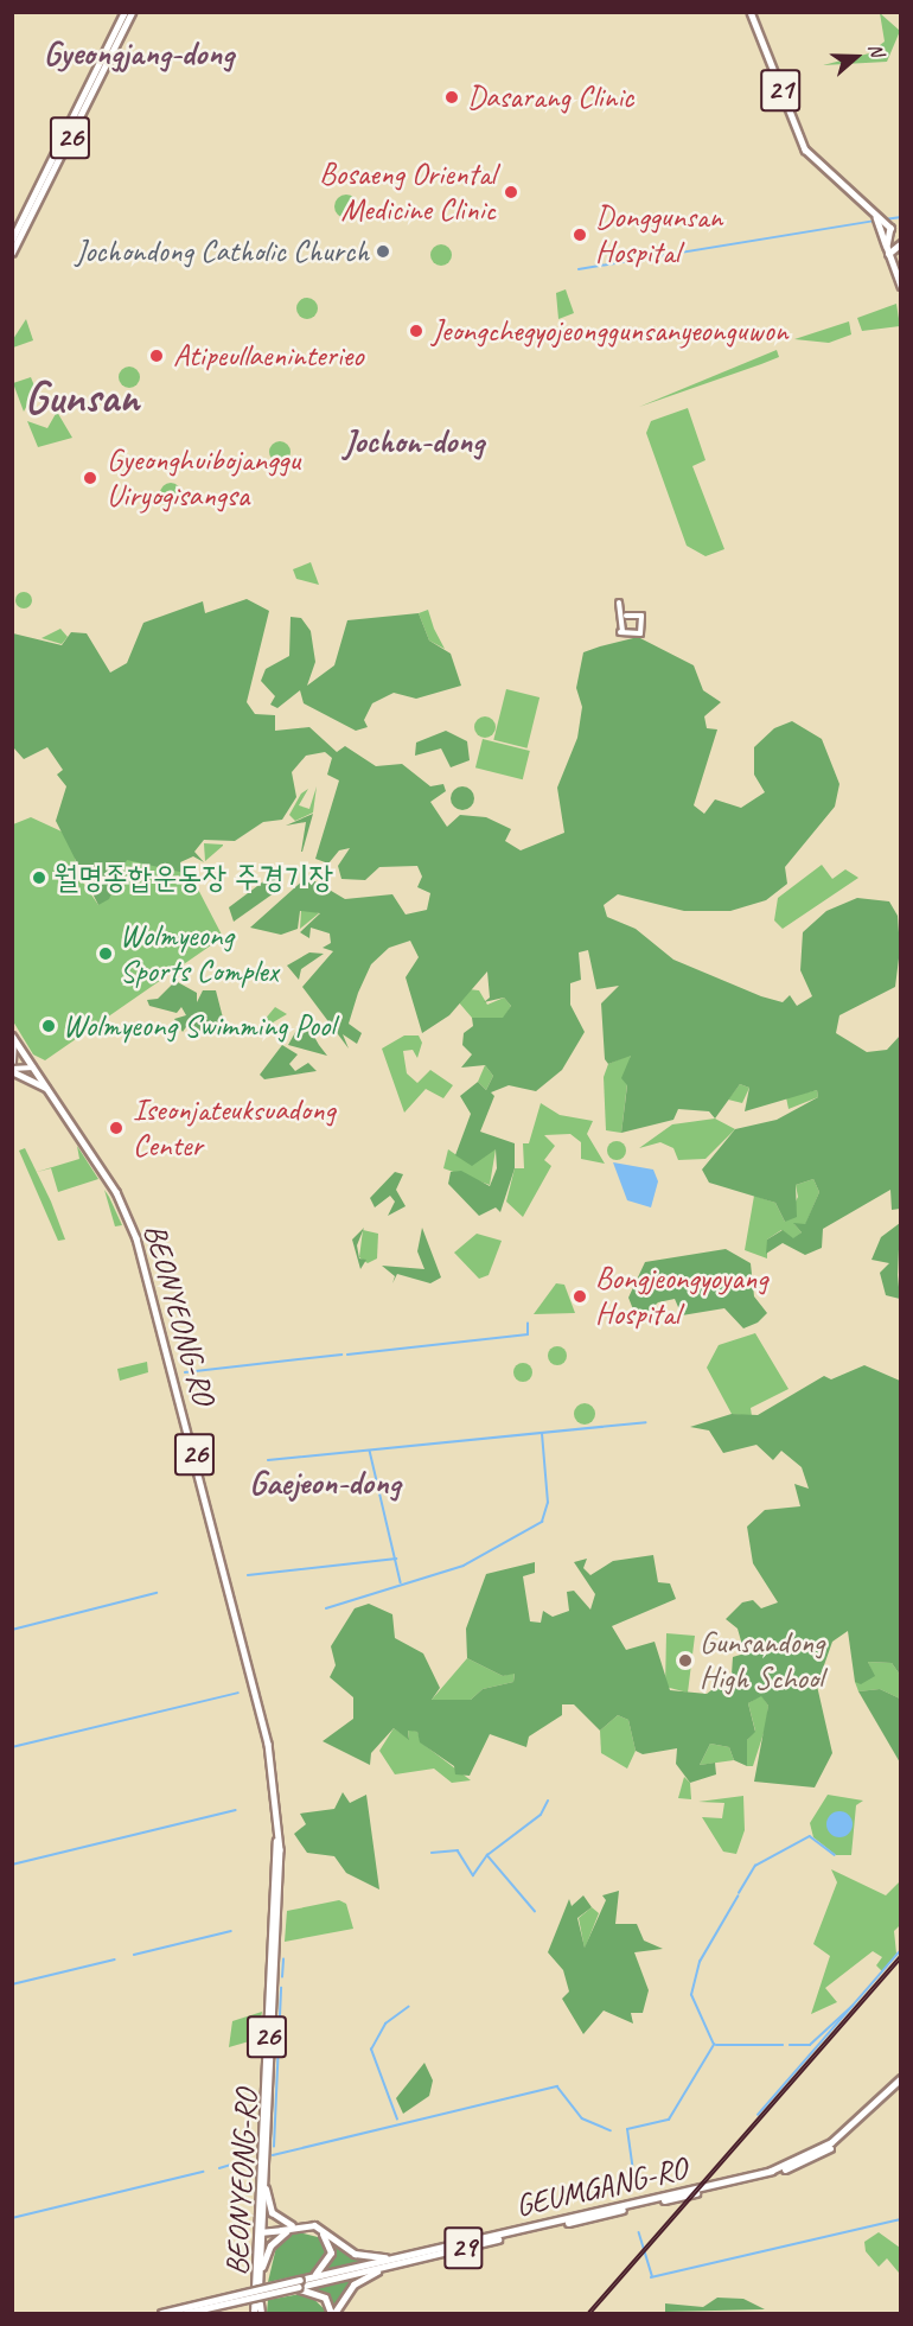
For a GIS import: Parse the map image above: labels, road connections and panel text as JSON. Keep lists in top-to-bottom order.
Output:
{
  "streets": {
    "highway": ["GEUMGANG-RO", "29"],
    "main road": ["21", "26", "BEONYEONG-RO"]
  },
  "districts": [
    "Gyeongjang-dong",
    "Gunsan",
    "Jochon-dong",
    "Gaejeon-dong"
  ],
  "places": [
    "Dasarang Clinic",
    "Bosaeng Oriental Medicine Clinic",
    "Donggunsan Hospital",
    "Jochondong Catholic Church",
    "Jeongchegyojeonggunsanyeonguwon",
    "Atipeullaeninterieo",
    "Gyeonghuibojanggu Uiryogisangsa",
    "월명종합운동장 주경기장",
    "Wolmyeong Sports Complex",
    "Wolmyeong Swimming Pool",
    "Iseonjateuksuadong Center",
    "Bongjeongyoyang Hospital",
    "Gunsandong High School"
  ],
  "north": "right"
}
